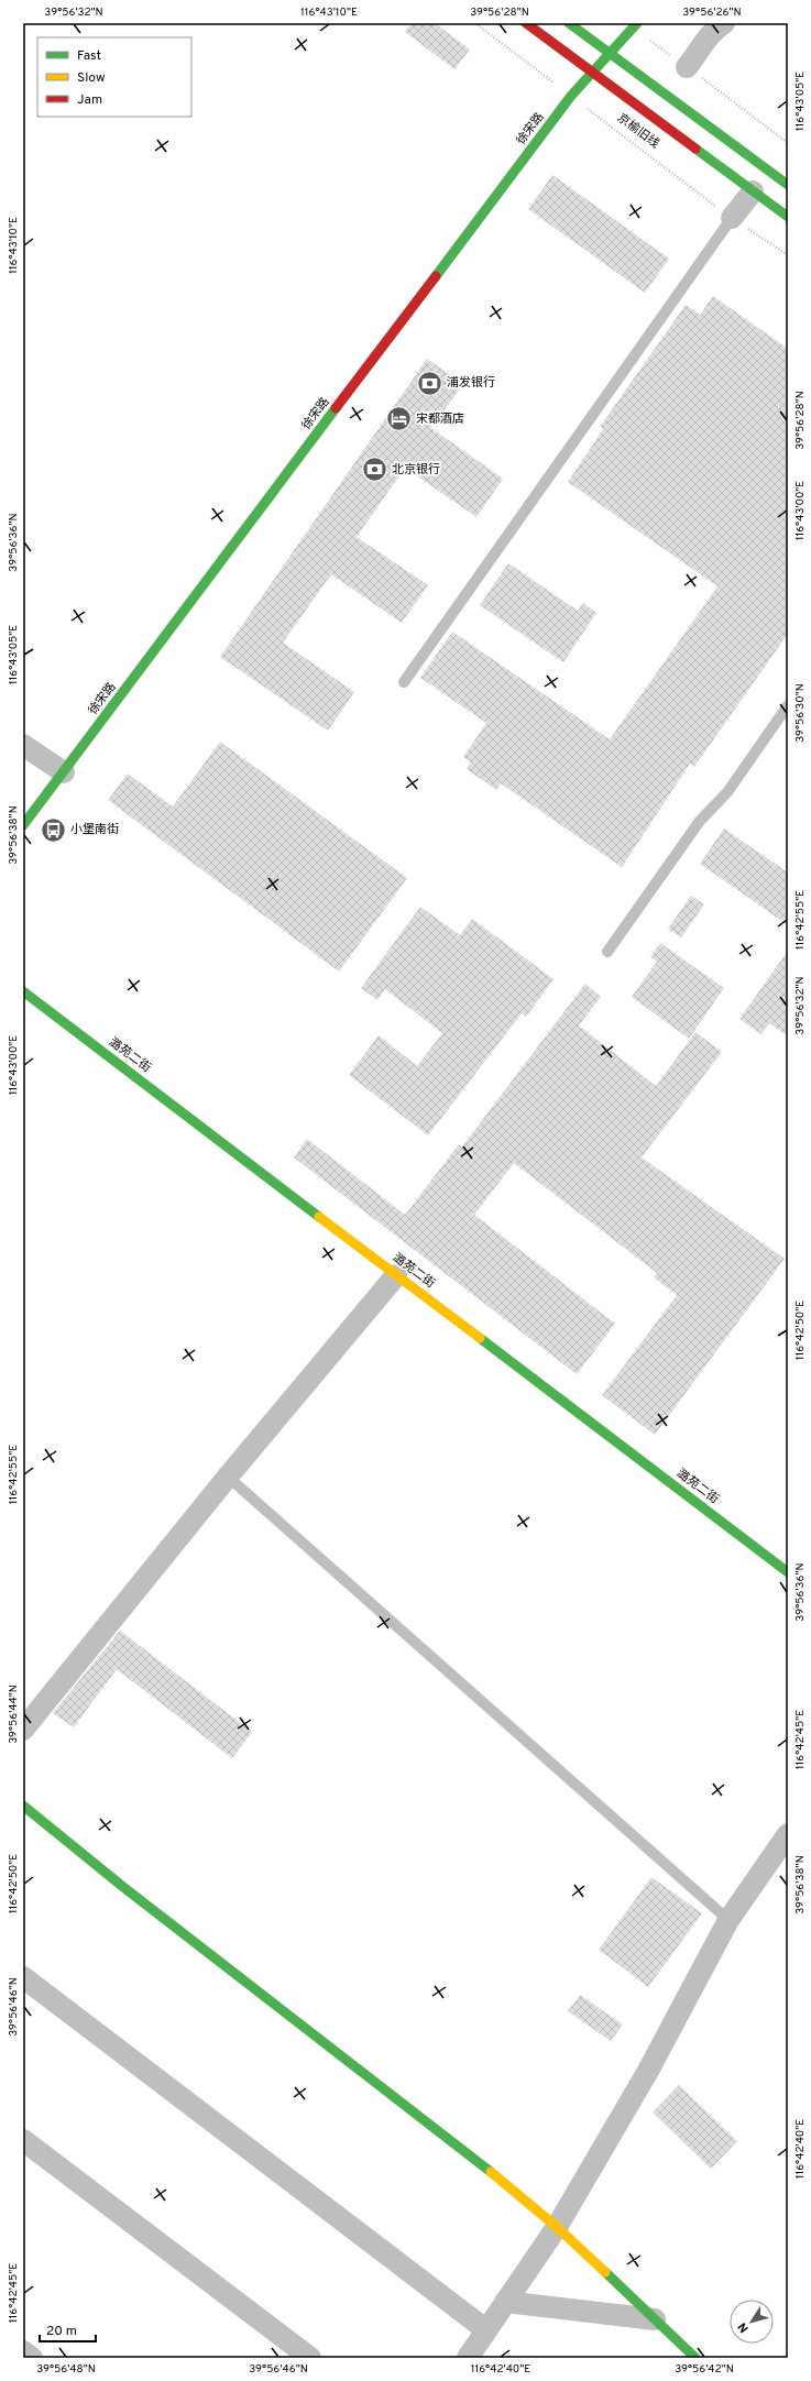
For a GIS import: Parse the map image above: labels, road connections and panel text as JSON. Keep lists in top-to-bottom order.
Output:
{
  "streets": {
    "street": ["徐宋路", "京榆旧线", "潞苑二街"]
  },
  "crossings": [
    ["徐宋路", "京榆旧线"]
  ],
  "places": {
    "bank": ["浦发银行", "北京银行"],
    "hotel": ["宋都酒店"],
    "bus stop": ["小堡南街"]
  },
  "legend": ["Fast", "Slow", "Jam"],
  "scale_bar": "20 m",
  "north": "bottom left",
  "coordinates": [
    "39°56'32\"N",
    "116°43'10\"E",
    "39°56'28\"N",
    "39°56'26\"N",
    "116°43'05\"E",
    "116°43'00\"E",
    "39°56'36\"N",
    "39°56'30\"N",
    "39°56'38\"N",
    "116°42'55\"E",
    "116°42'50\"E",
    "39°56'44\"N",
    "116°42'45\"E",
    "39°56'46\"N",
    "116°42'40\"E",
    "39°56'48\"N",
    "39°56'42\"N"
  ]
}
